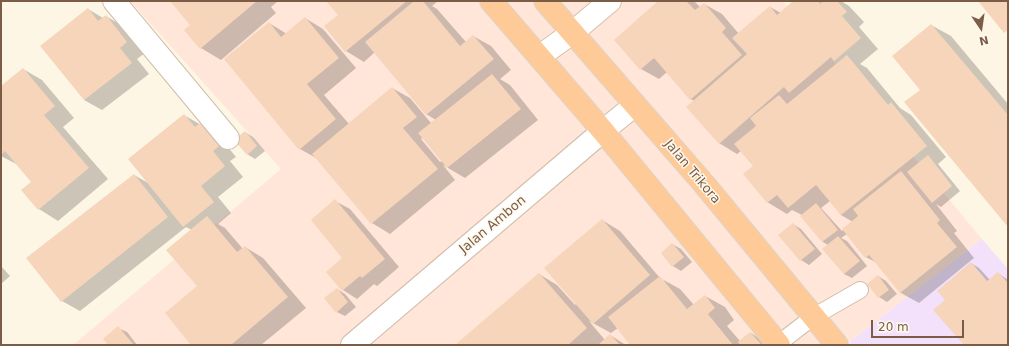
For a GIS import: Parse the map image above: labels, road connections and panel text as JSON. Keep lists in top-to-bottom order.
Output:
{
  "streets": {
    "highway": ["Jalan Trikora"],
    "street": ["Jalan Ambon"]
  },
  "crossings": [
    ["Jalan Trikora", "Jalan Ambon"]
  ],
  "scale_bar": "20 m",
  "north": "bottom"
}
